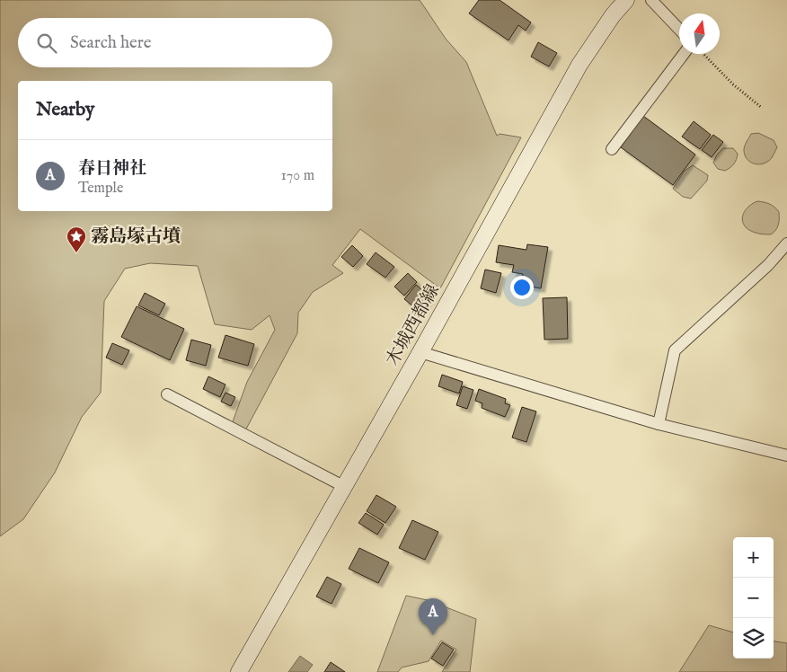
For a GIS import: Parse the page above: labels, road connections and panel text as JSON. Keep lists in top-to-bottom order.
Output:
{
  "streets": {
    "main road": ["木城西都線"]
  },
  "places": {
    "place": ["霧島塚古墳"]
  },
  "north": "top",
  "page": {
    "search": "Search here",
    "heading": "Nearby",
    "list": [
      {
        "mark": "A",
        "name": "春日神社",
        "note": "Temple",
        "value": "170 m"
      }
    ],
    "map_buttons": ["+", "−"],
    "pins": "A"
  }
}
